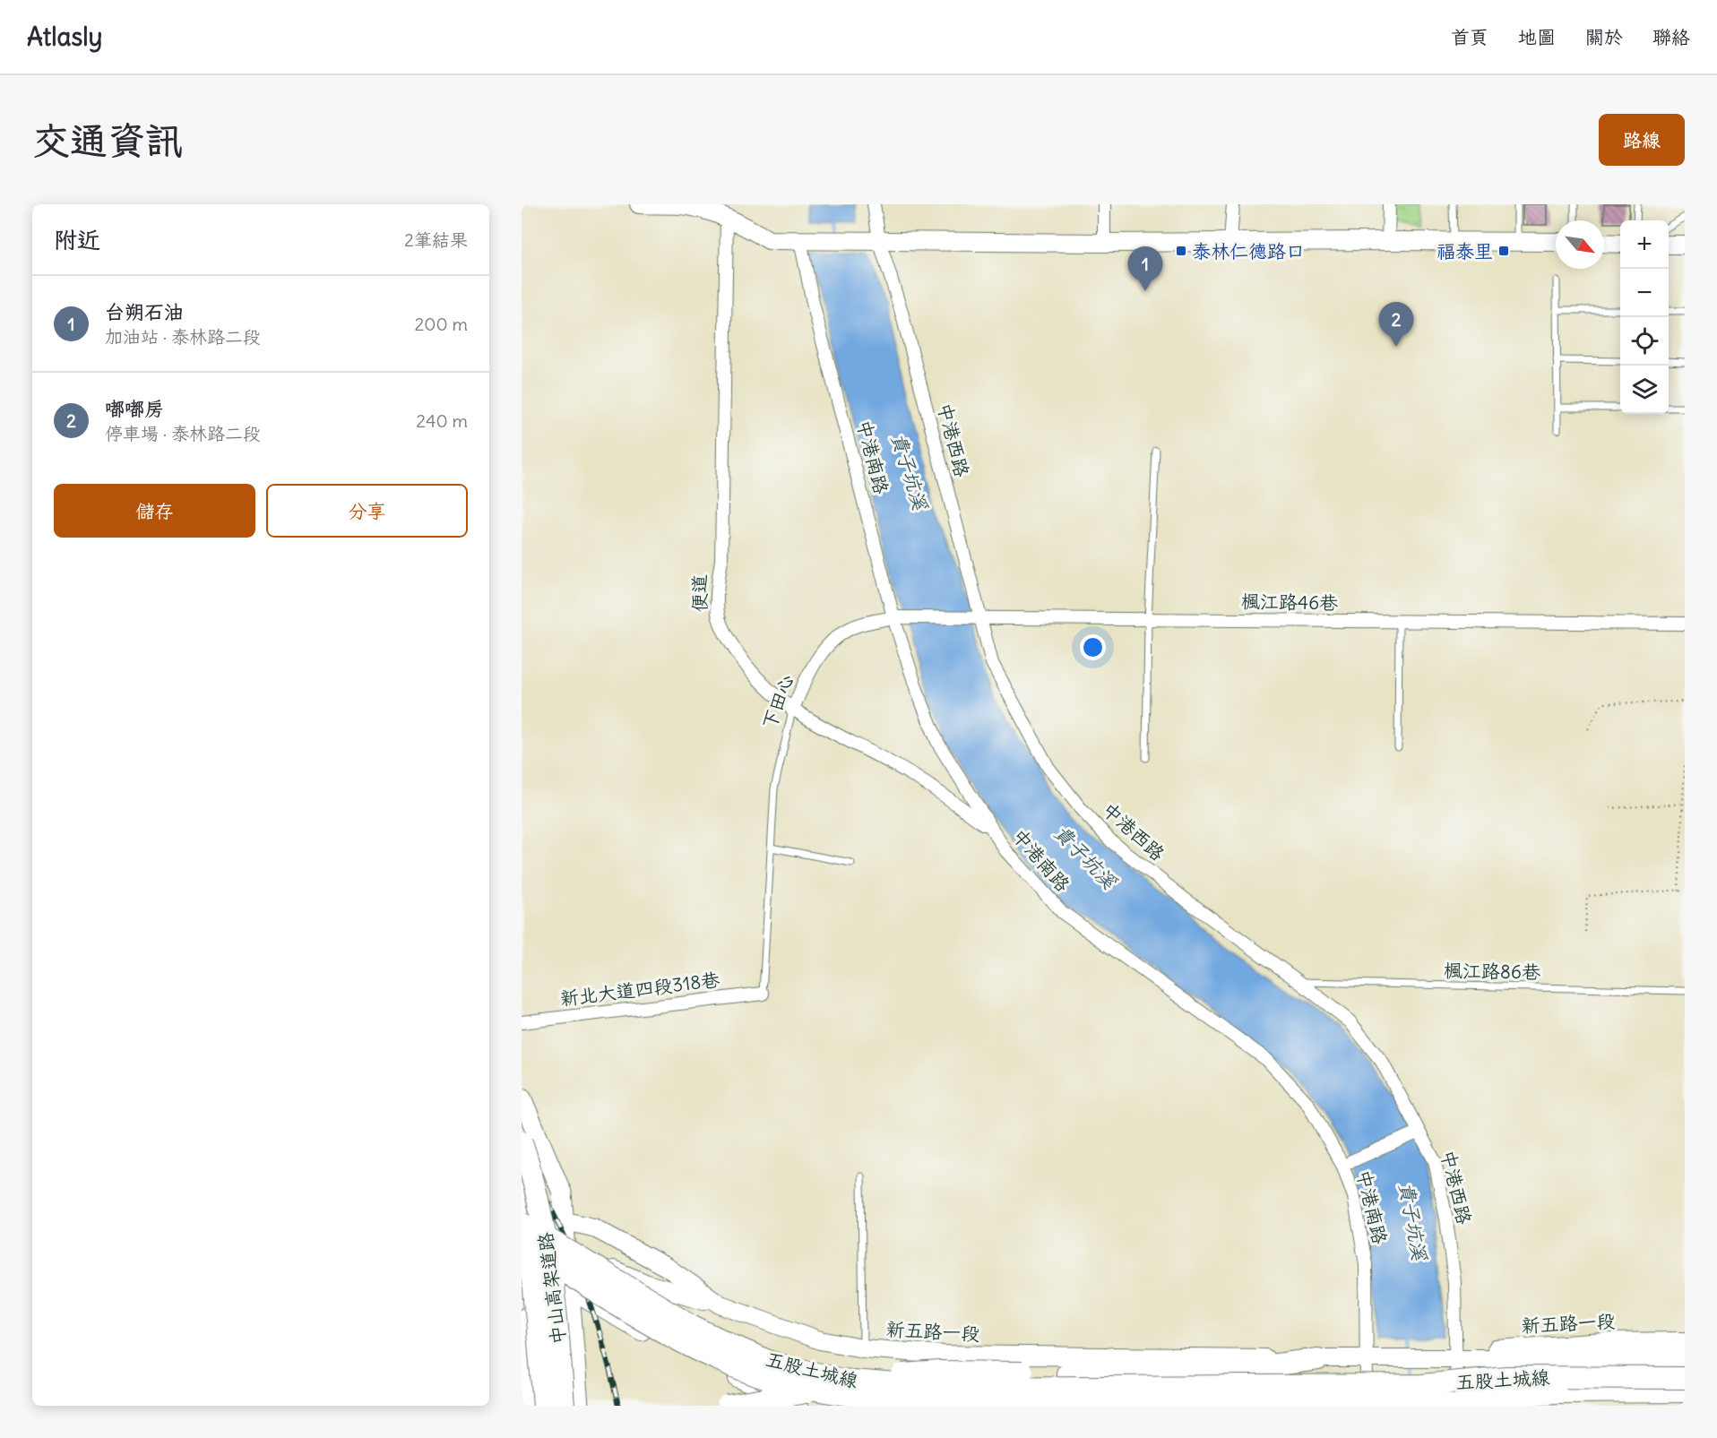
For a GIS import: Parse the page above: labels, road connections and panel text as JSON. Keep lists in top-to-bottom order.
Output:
{
  "streets": {
    "highway": ["中山高架道路", "五股土城線"],
    "main road": ["新五路一段"],
    "street": [
      "中港西路",
      "中港南路",
      "便道",
      "楓江路46巷",
      "下田心",
      "新北大道四段318巷"
    ],
    "lane": ["楓江路86巷"]
  },
  "crossings": [
    ["中港西路", "楓江路46巷"],
    ["中港西路", "楓江路86巷"],
    ["中港西路", "新五路一段"],
    ["中港南路", "便道"],
    ["中港南路", "楓江路46巷"],
    ["中港南路", "下田心"],
    ["中港南路", "新五路一段"],
    ["便道", "下田心"],
    ["楓江路46巷", "下田心"],
    ["下田心", "新北大道四段318巷"],
    ["中山高架道路", "五股土城線"]
  ],
  "water": ["貴子坑溪"],
  "places": {
    "transit": ["泰林仁德路口", "福泰里"]
  },
  "north": "bottom right",
  "page": {
    "header": "Atlasly",
    "nav": [
      "首頁",
      "地圖",
      "關於",
      "聯絡"
    ],
    "buttons": [
      "路線",
      ["儲存", "分享"]
    ],
    "title": "交通資訊",
    "heading": ["附近", "2筆結果"],
    "map_buttons": ["+", "−"],
    "pins": ["1", "2"],
    "list": [
      {
        "mark": "1",
        "name": "台朔石油",
        "note": "加油站 · 泰林路二段",
        "value": "200 m"
      },
      {
        "mark": "2",
        "name": "嘟嘟房",
        "note": "停車場 · 泰林路二段",
        "value": "240 m"
      }
    ]
  }
}
